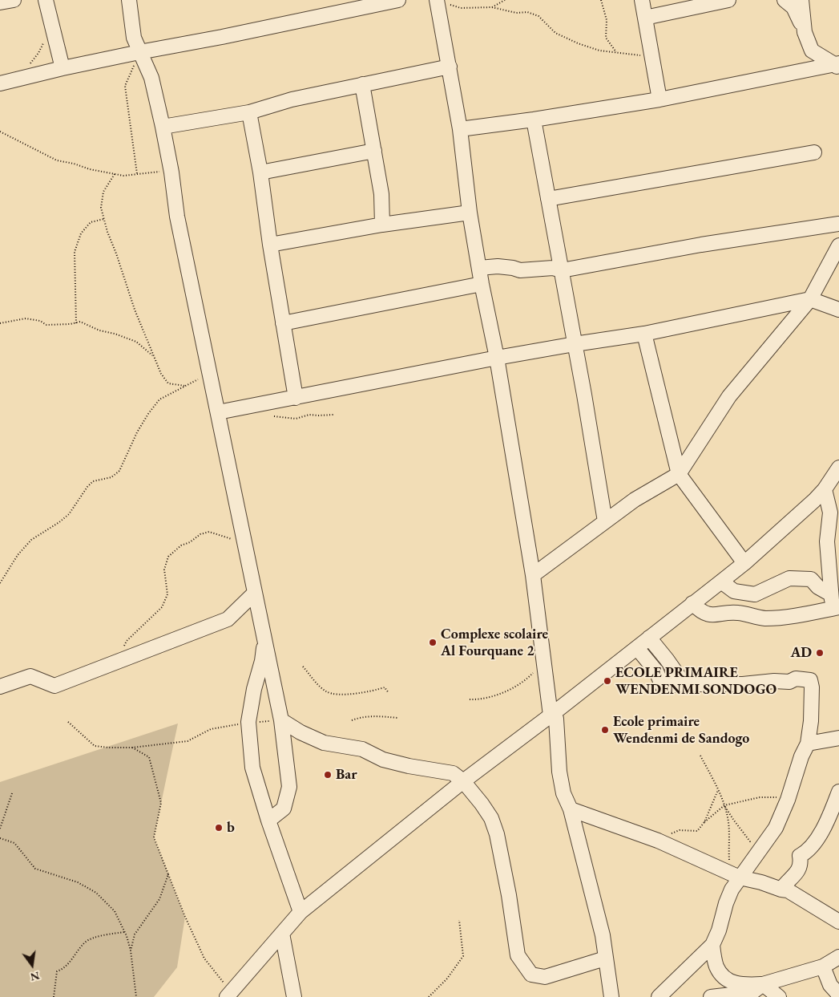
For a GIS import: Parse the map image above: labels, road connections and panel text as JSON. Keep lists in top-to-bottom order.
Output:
{
  "places": [
    "Complexe scolaire Al Fourquane 2",
    "AD",
    "ECOLE PRIMAIRE WENDENMI SONDOGO",
    "Ecole primaire Wendenmi de Sandogo",
    "Bar",
    "b"
  ],
  "north": "bottom"
}
